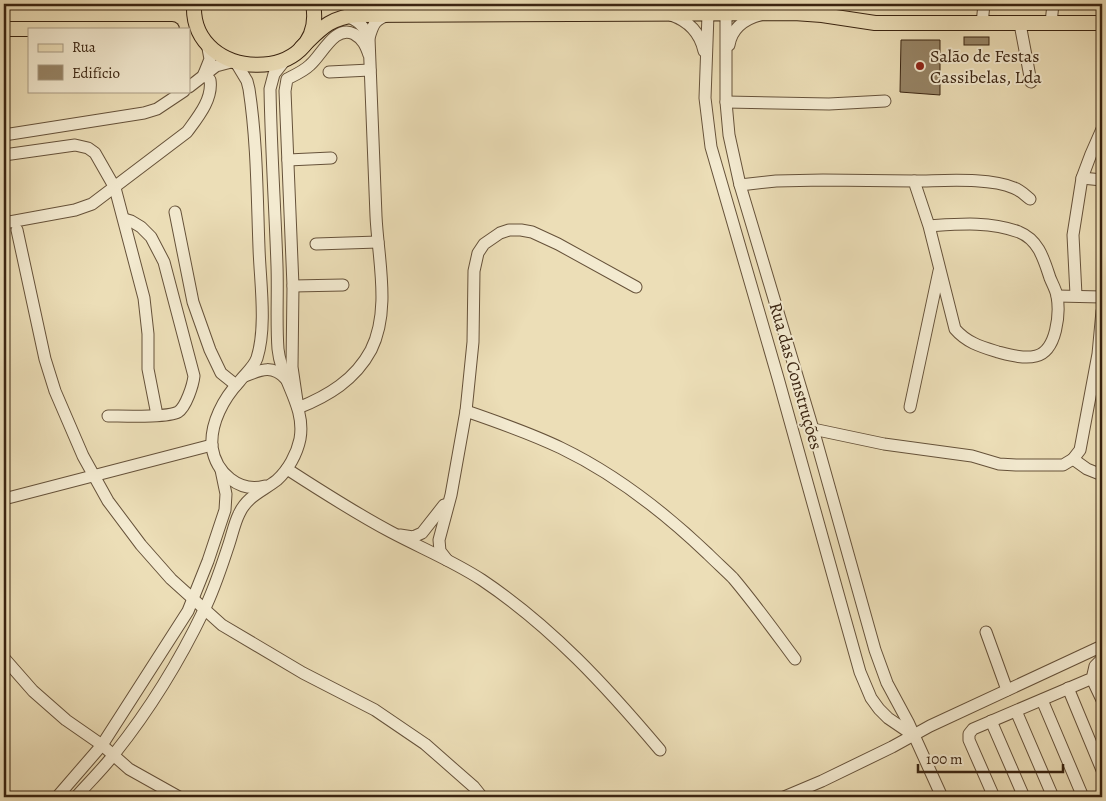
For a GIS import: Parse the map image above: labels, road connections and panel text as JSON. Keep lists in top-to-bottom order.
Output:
{
  "streets": {
    "street": ["Rua das Construções"]
  },
  "places": ["Salão de Festas Cassibelas, Lda"],
  "legend": ["Rua", "Edifício"],
  "scale_bar": "100 m"
}
